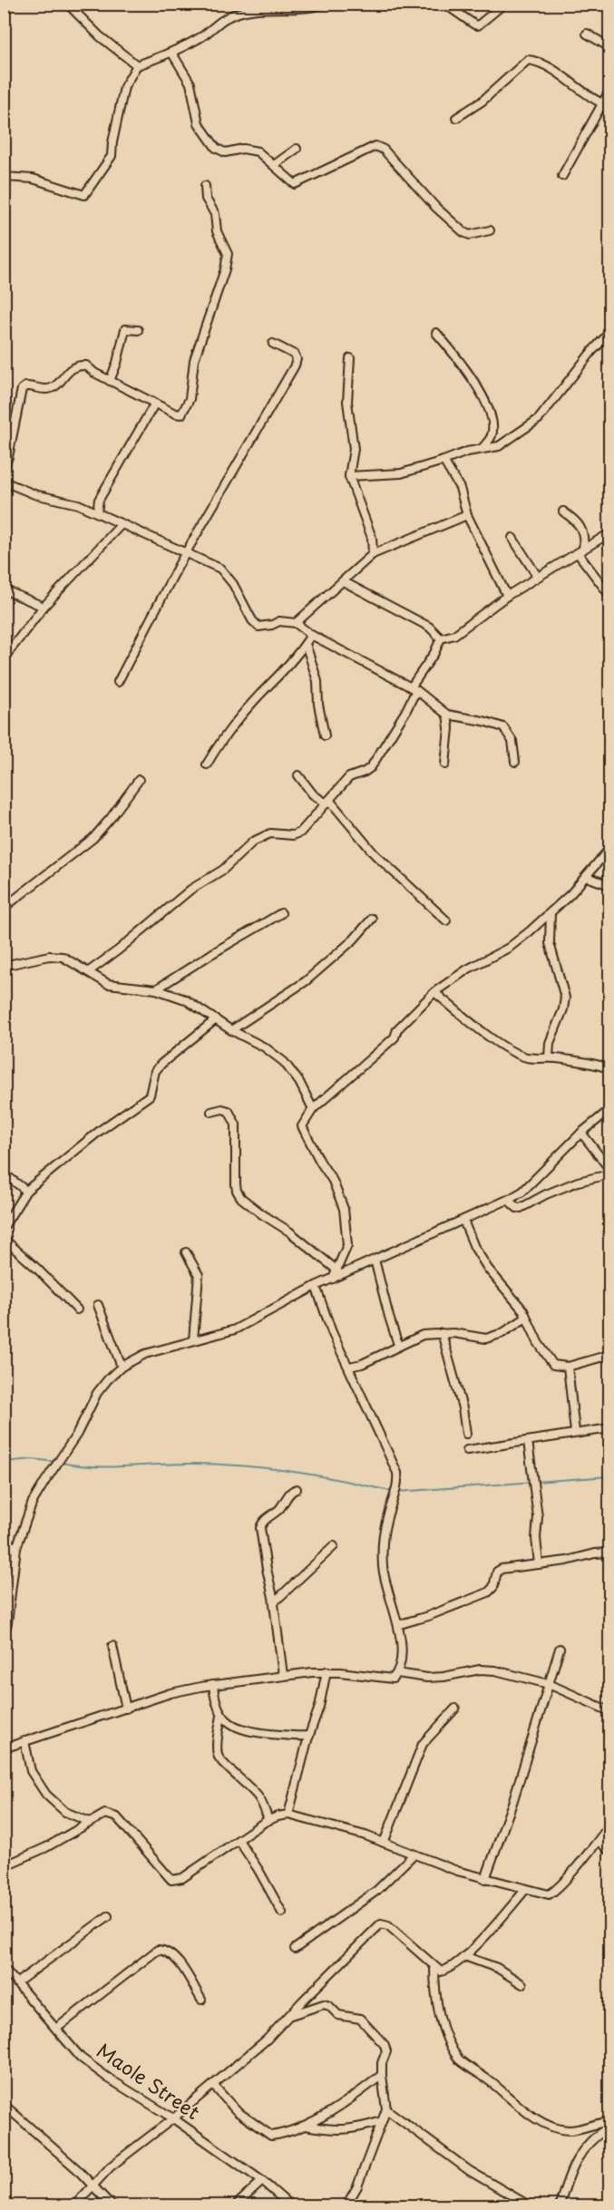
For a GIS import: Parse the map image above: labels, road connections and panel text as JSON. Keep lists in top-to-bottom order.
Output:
{
  "streets": {
    "street": ["Maole Street"]
  }
}
